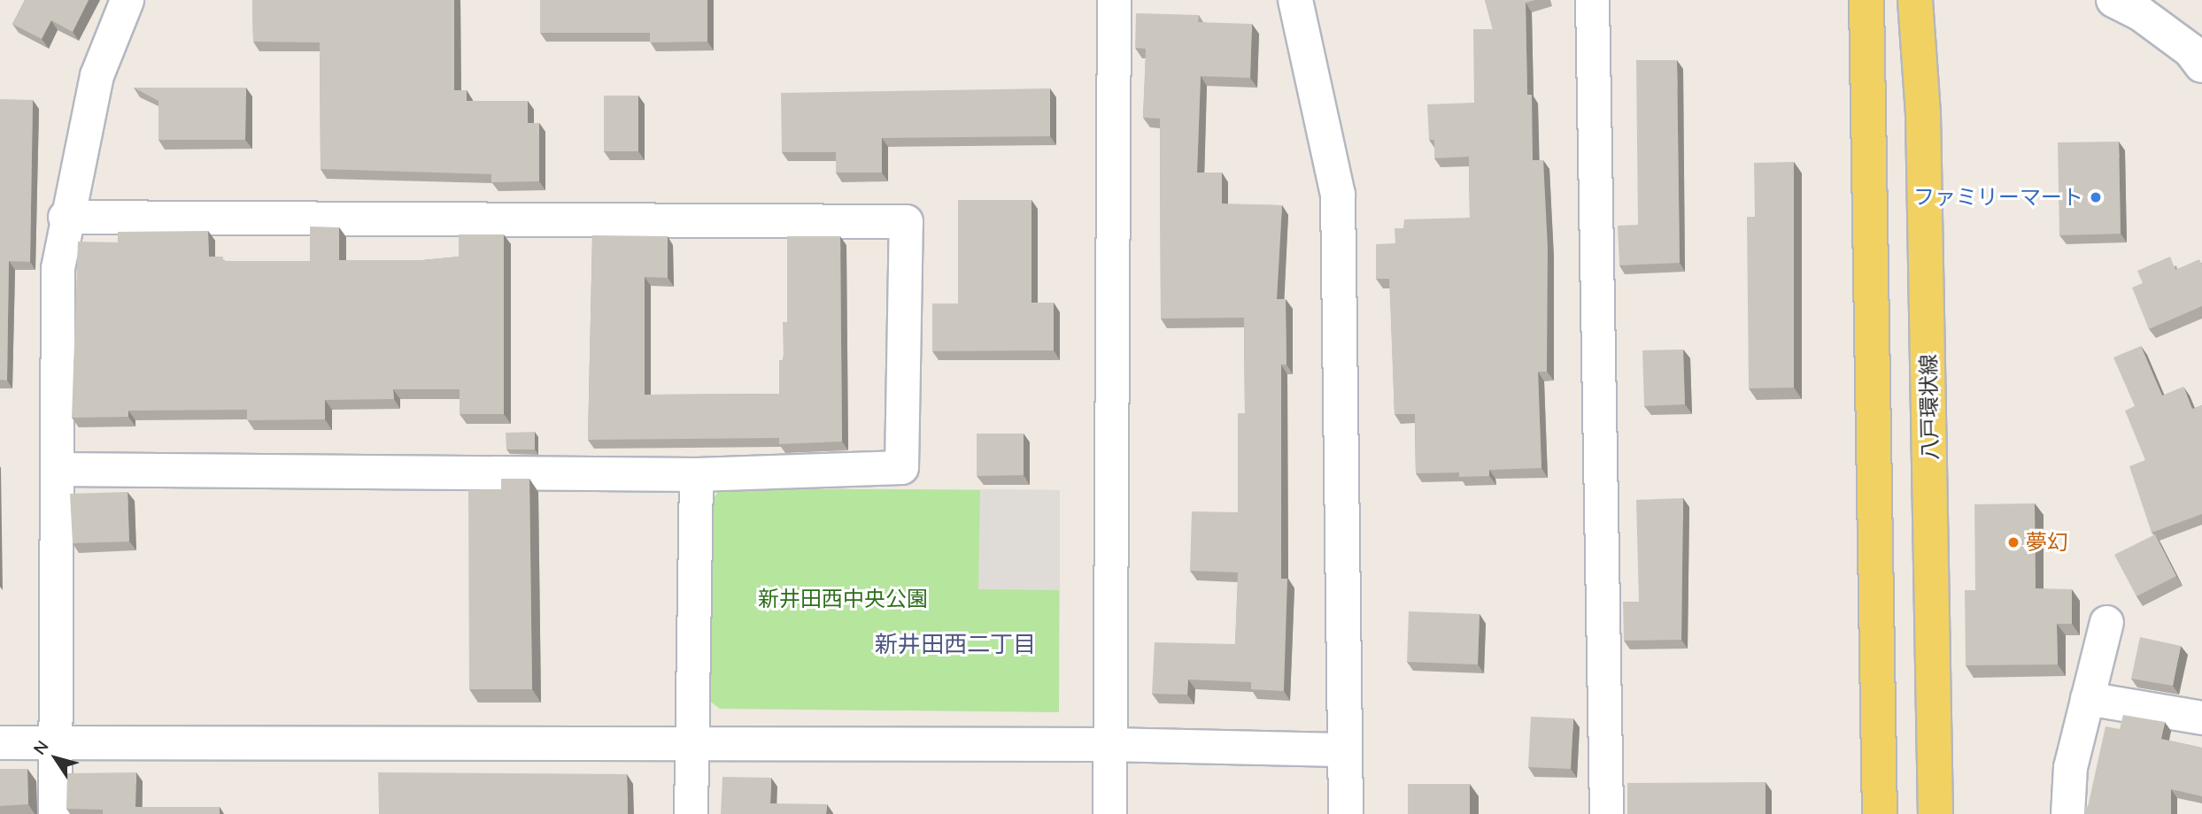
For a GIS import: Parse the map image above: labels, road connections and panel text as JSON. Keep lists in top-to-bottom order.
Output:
{
  "streets": {
    "main road": ["八戸環状線"]
  },
  "districts": ["新井田西二丁目"],
  "parks": ["新井田西中央公園"],
  "places": ["ファミリーマート", "夢幻"],
  "north": "top left"
}
